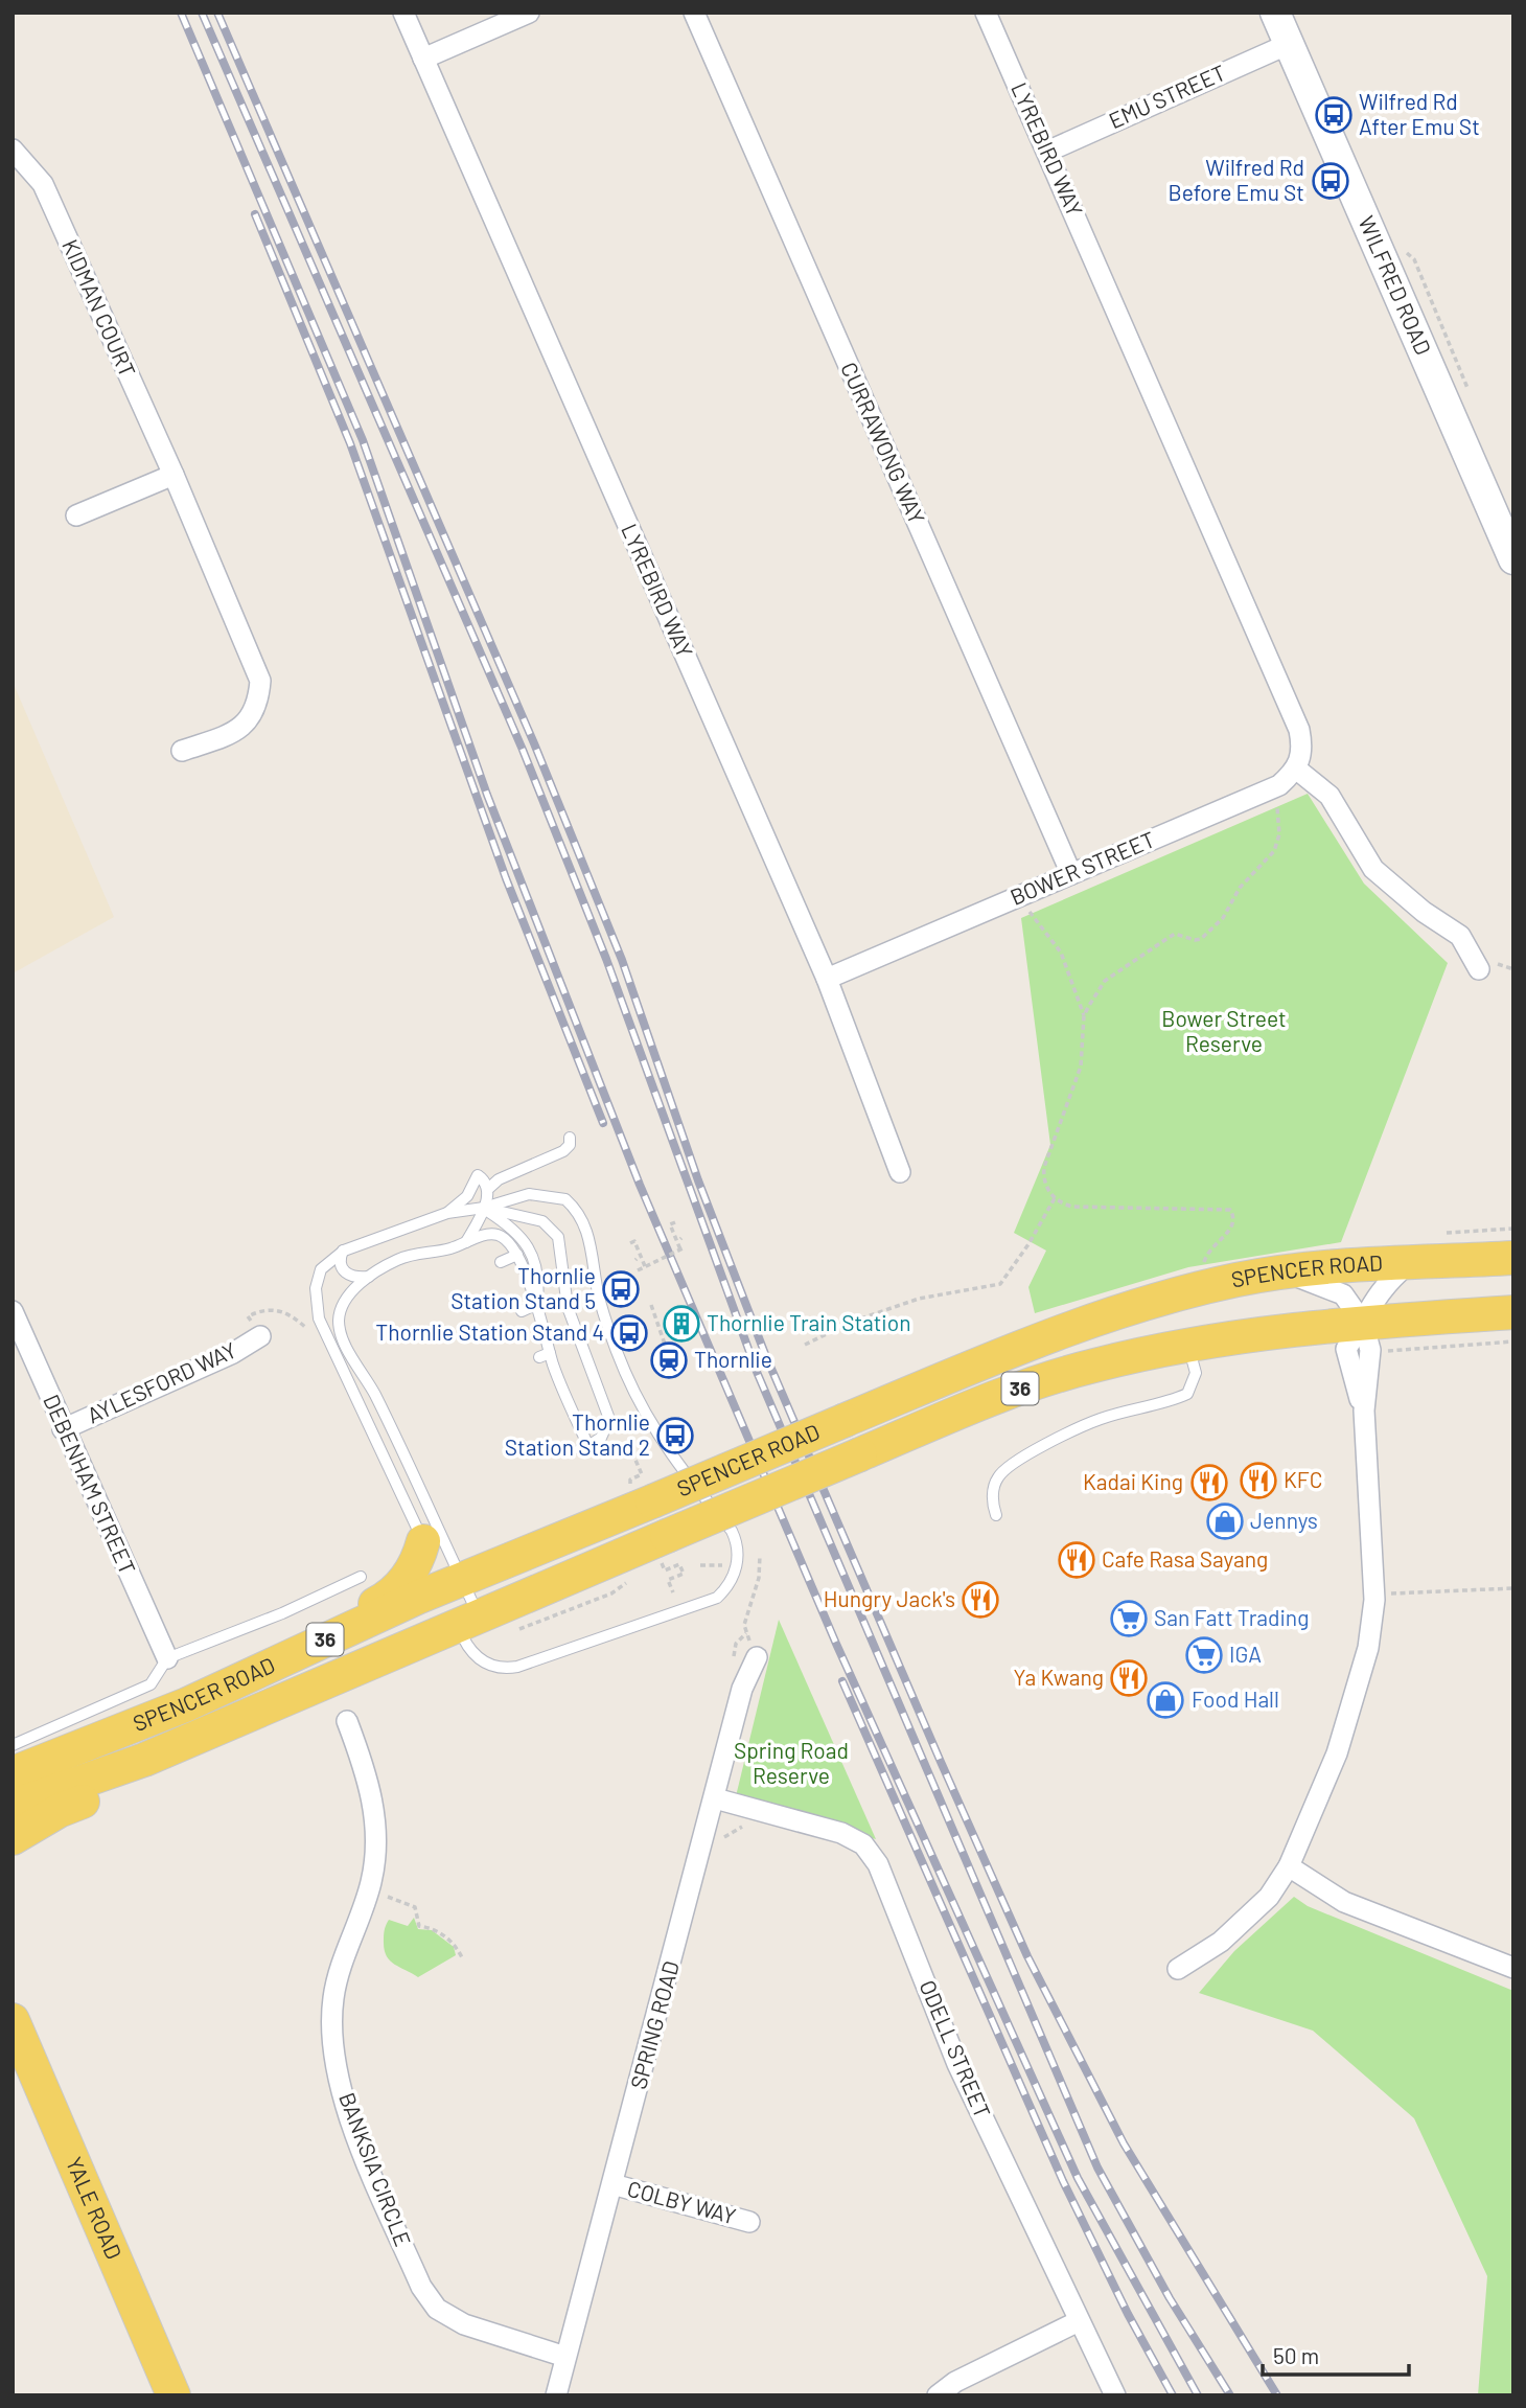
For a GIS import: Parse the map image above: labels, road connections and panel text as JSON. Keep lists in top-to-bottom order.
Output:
{
  "streets": {
    "main road": [
      "WILFRED ROAD",
      "SPENCER ROAD",
      "36",
      "YALE ROAD"
    ],
    "street": [
      "EMU STREET",
      "LYREBIRD WAY",
      "KIDMAN COURT",
      "CURRAWONG WAY",
      "BOWER STREET",
      "AYLESFORD WAY",
      "DEBENHAM STREET",
      "SPRING ROAD",
      "ODELL STREET",
      "BANKSIA CIRCLE",
      "COLBY WAY"
    ]
  },
  "crossings": [
    ["EMU STREET", "LYREBIRD WAY"],
    ["EMU STREET", "WILFRED ROAD"],
    ["LYREBIRD WAY", "BOWER STREET"],
    ["CURRAWONG WAY", "BOWER STREET"],
    ["AYLESFORD WAY", "DEBENHAM STREET"],
    ["SPRING ROAD", "ODELL STREET"],
    ["SPRING ROAD", "BANKSIA CIRCLE"],
    ["SPRING ROAD", "COLBY WAY"]
  ],
  "parks": ["Bower Street Reserve", "Spring Road Reserve"],
  "places": {
    "bus stop": [
      "Wilfred Rd After Emu St",
      "Wilfred Rd Before Emu St",
      "Thornlie Station Stand 5",
      "Thornlie Station Stand 4",
      "Thornlie Station Stand 2"
    ],
    "building": ["Thornlie Train Station"],
    "station": ["Thornlie"],
    "restaurant": [
      "KFC",
      "Kadai King",
      "Cafe Rasa Sayang",
      "Hungry Jack's",
      "Ya Kwang"
    ],
    "shop": ["Jennys", "Food Hall"],
    "supermarket": ["San Fatt Trading", "IGA"]
  },
  "scale_bar": "50 m"
}
